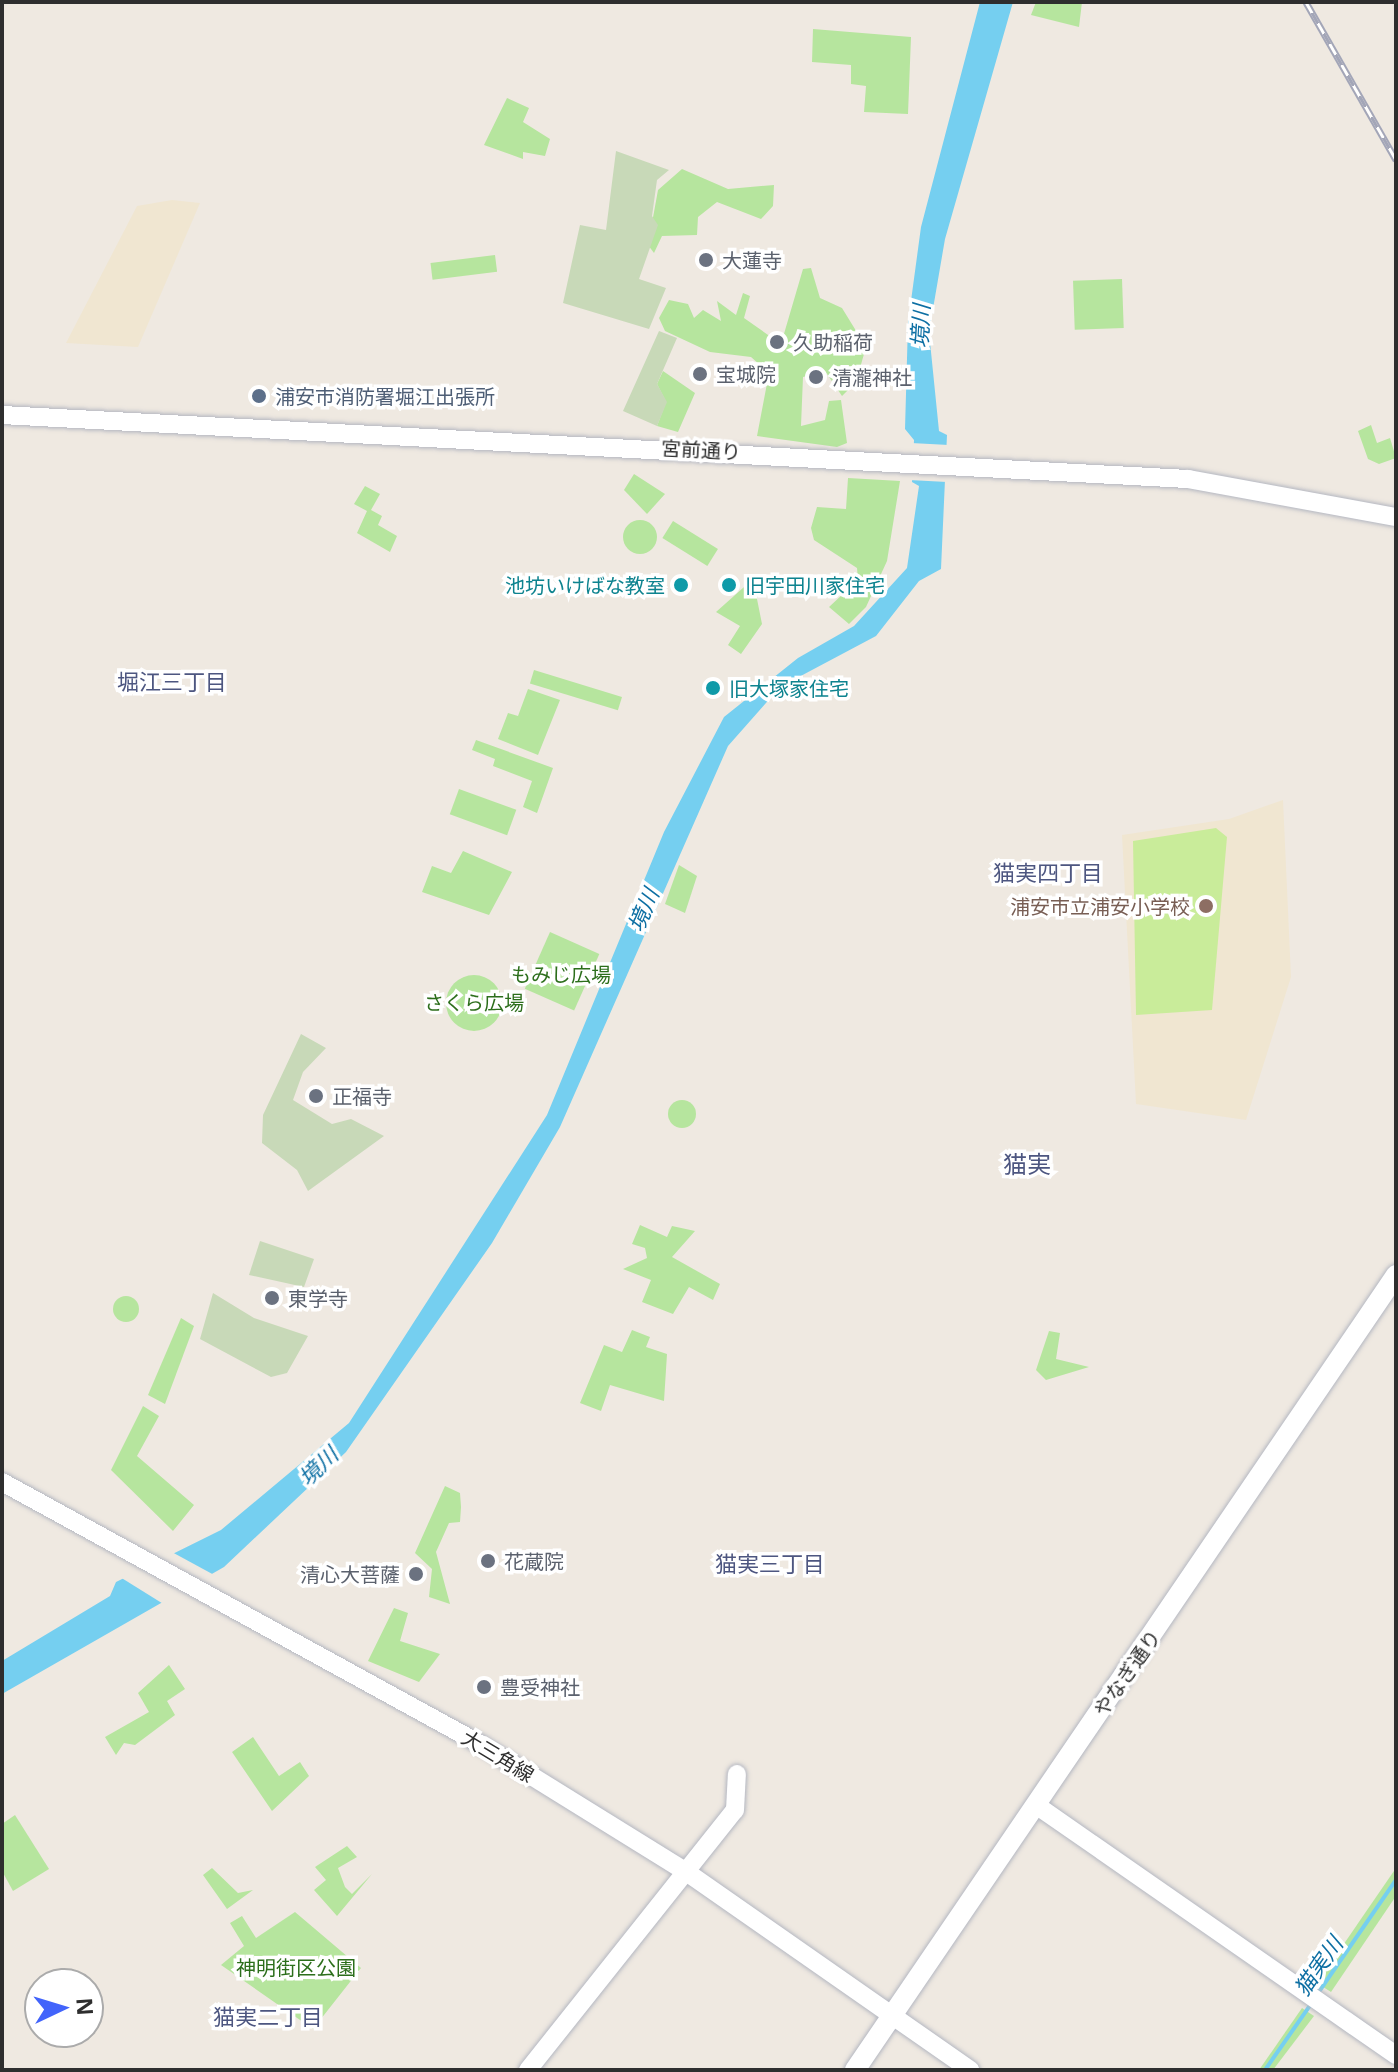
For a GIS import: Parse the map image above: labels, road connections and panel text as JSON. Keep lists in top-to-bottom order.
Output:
{
  "streets": {
    "main road": ["やなぎ通り"],
    "street": ["宮前通り", "大三角線"]
  },
  "crossings": [
    ["やなぎ通り", "大三角線"]
  ],
  "districts": [
    "堀江三丁目",
    "猫実四丁目",
    "猫実",
    "猫実三丁目",
    "猫実二丁目"
  ],
  "water": ["境川", "猫実川"],
  "parks": ["もみじ広場", "さくら広場", "神明街区公園"],
  "places": [
    "大蓮寺",
    "久助稲荷",
    "宝城院",
    "清瀧神社",
    "浦安市消防署堀江出張所",
    "池坊いけばな教室",
    "旧宇田川家住宅",
    "旧大塚家住宅",
    "浦安市立浦安小学校",
    "正福寺",
    "東学寺",
    "花蔵院",
    "清心大菩薩",
    "豊受神社"
  ],
  "north": "right"
}
